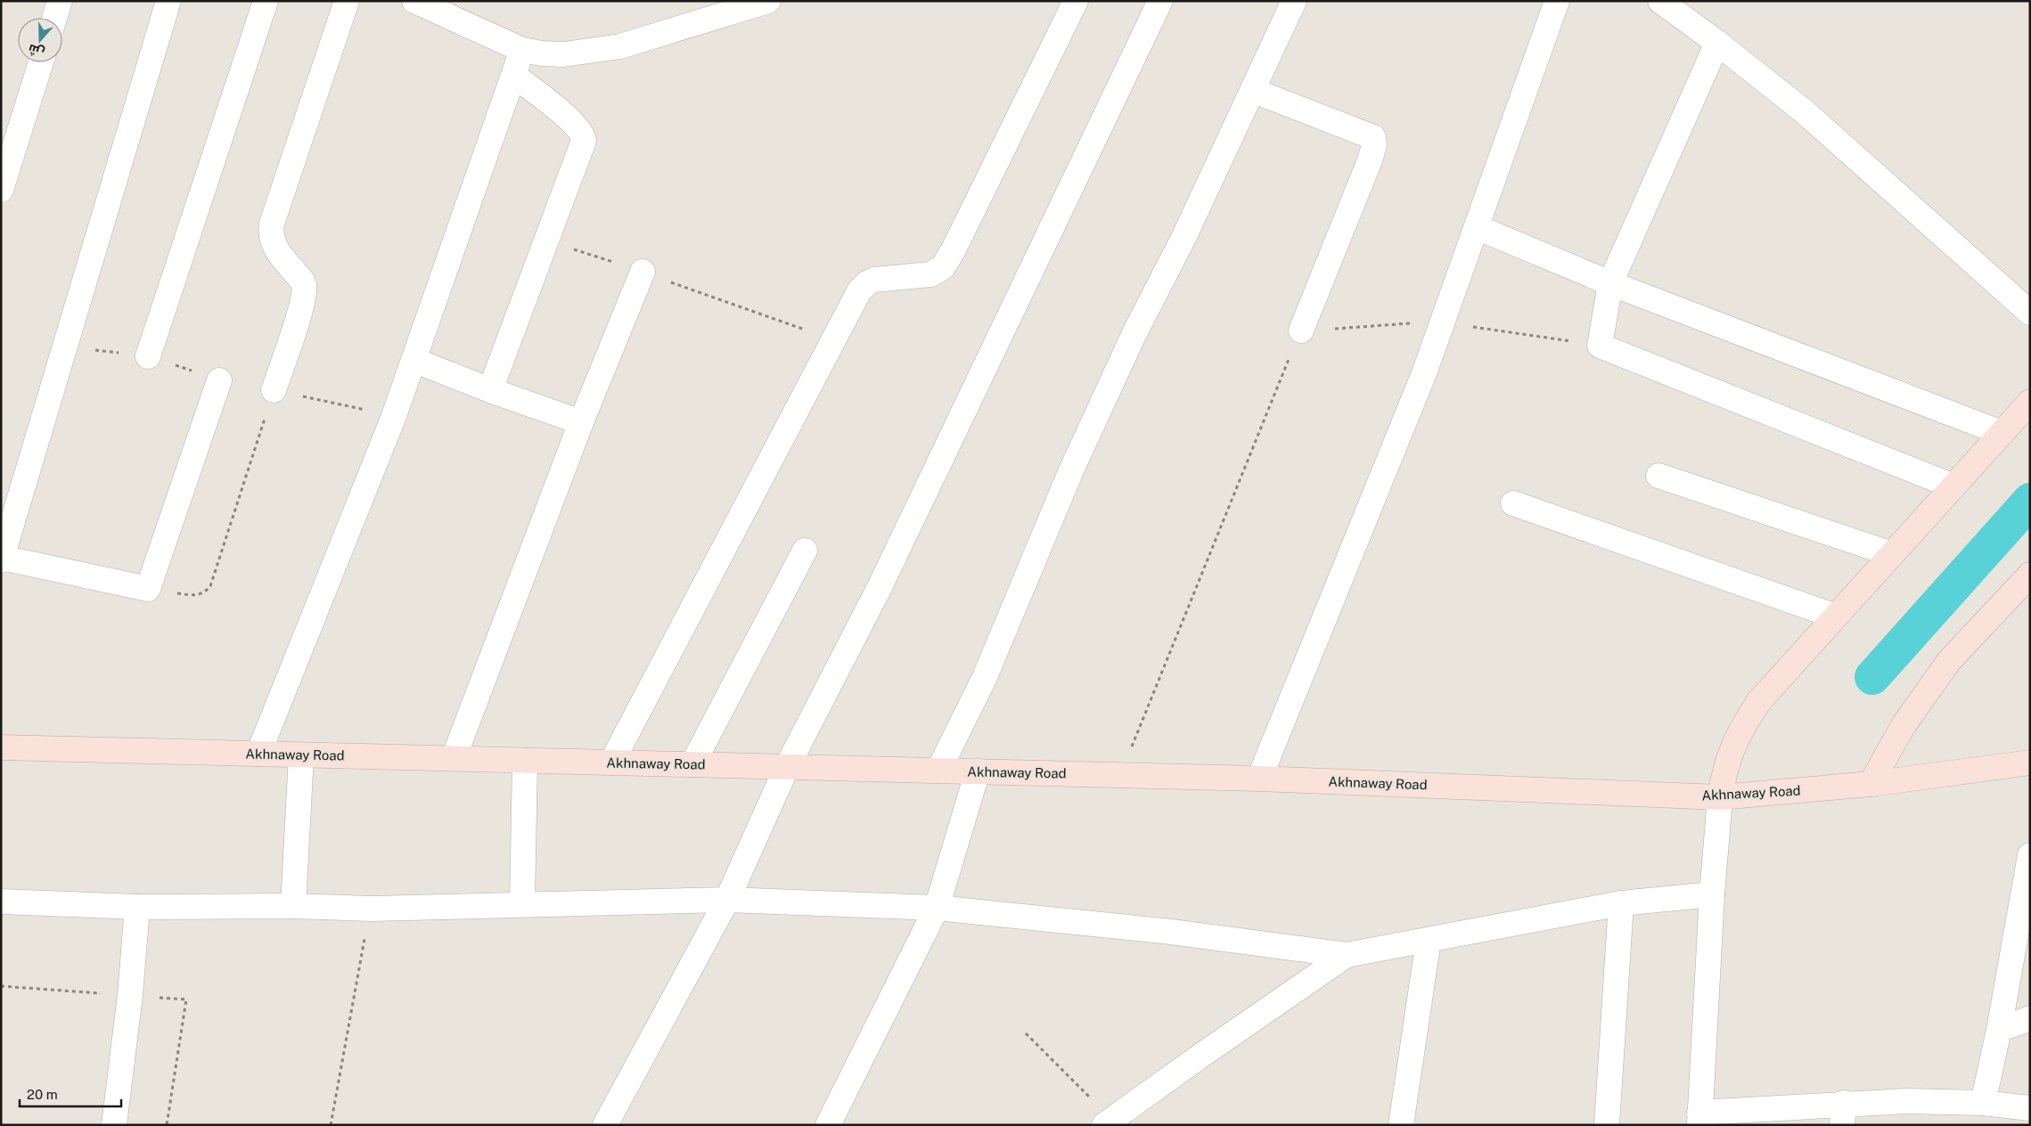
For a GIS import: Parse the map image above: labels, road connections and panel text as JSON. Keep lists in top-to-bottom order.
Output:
{
  "streets": {
    "street": ["Akhnaway Road"]
  },
  "scale_bar": "20 m",
  "north": "bottom"
}
